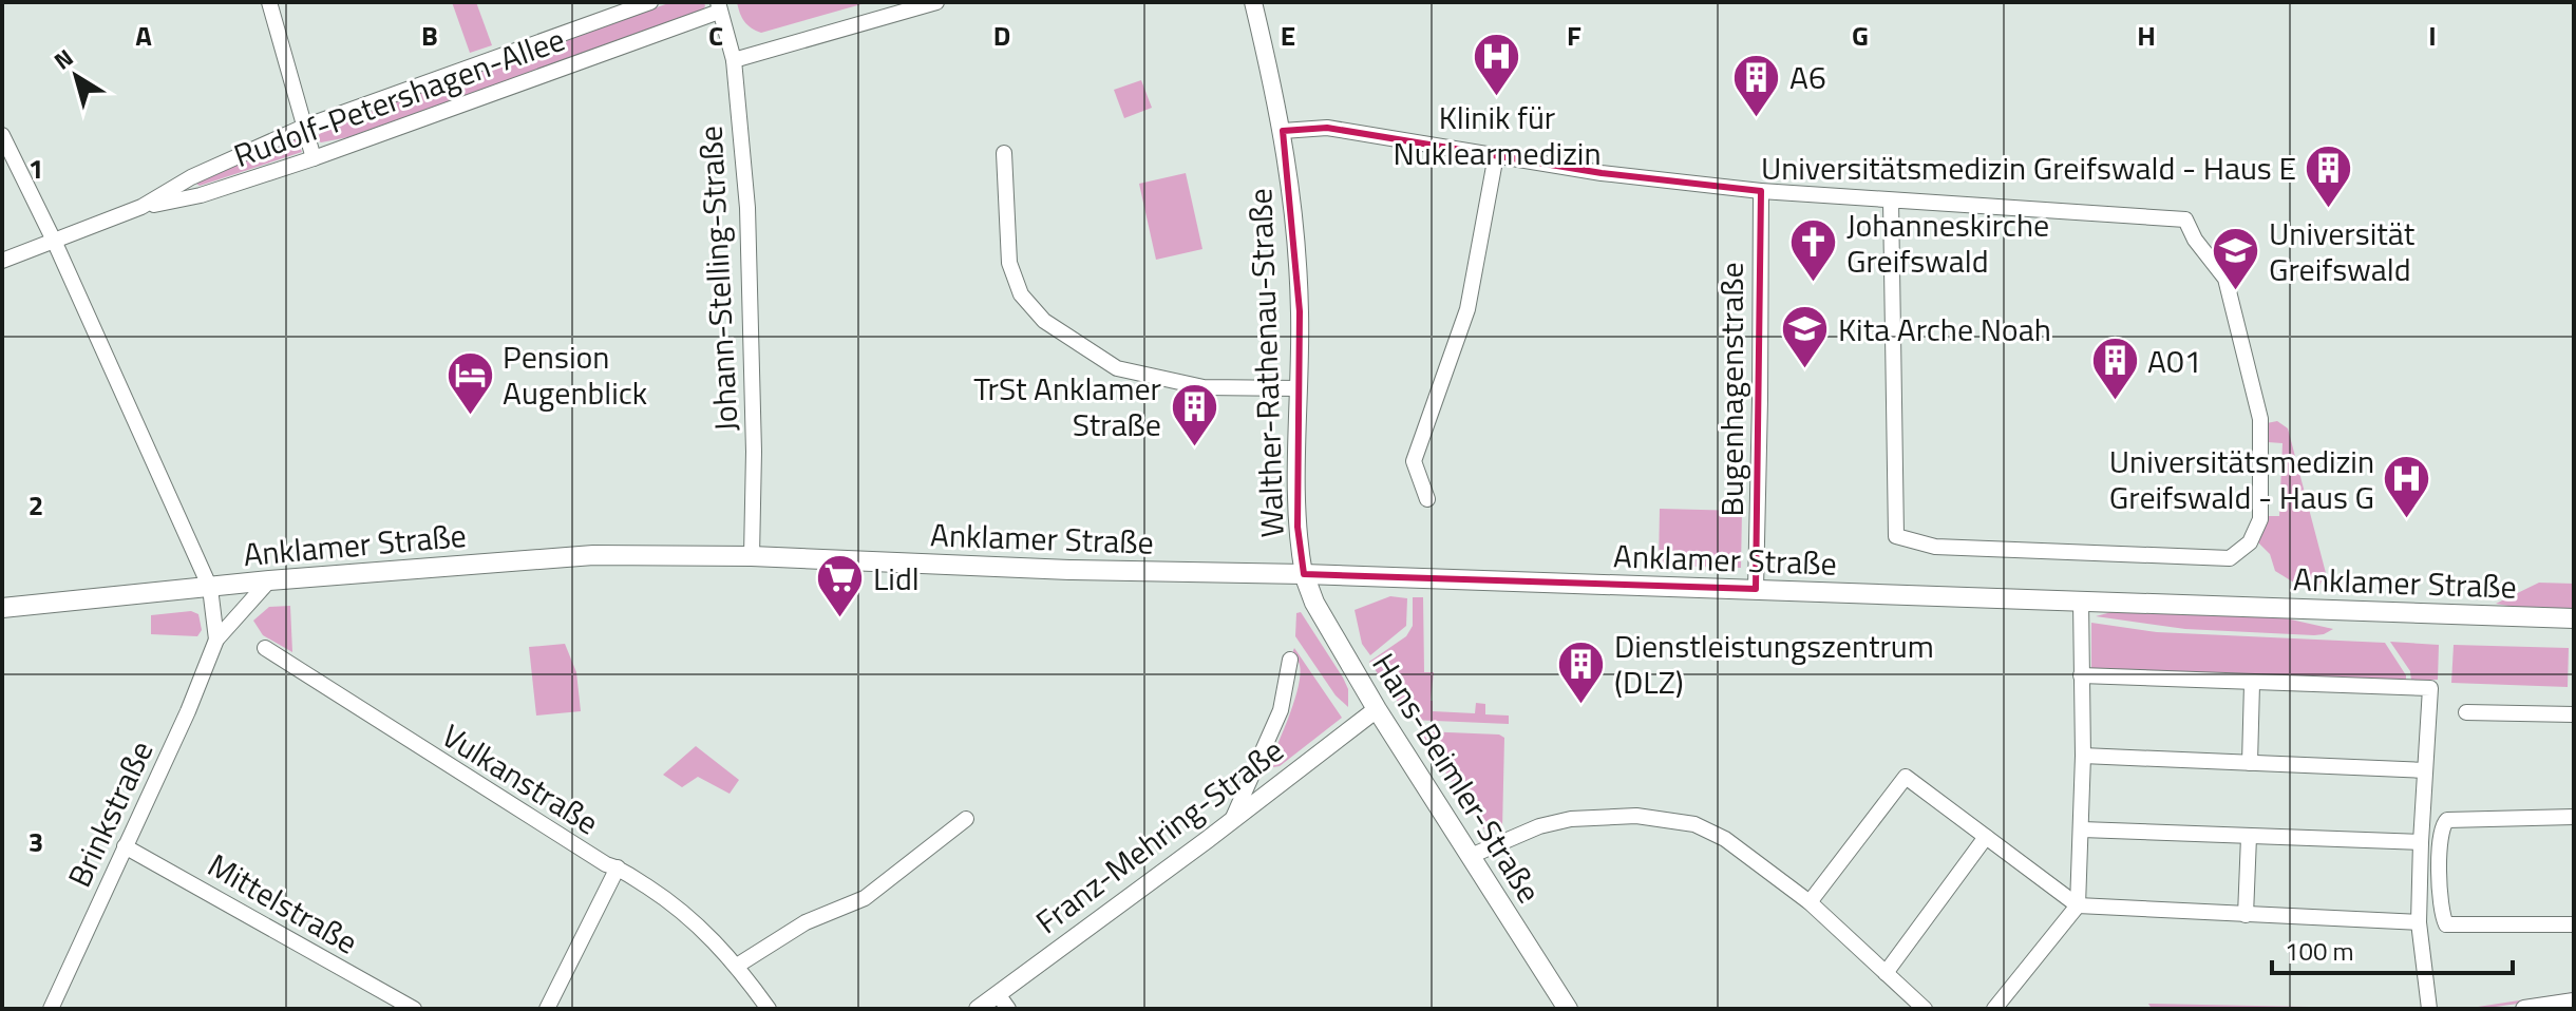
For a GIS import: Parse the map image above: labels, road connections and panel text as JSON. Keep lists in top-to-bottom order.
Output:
{
  "streets": {
    "main road": ["Anklamer Straße", "Hans-Beimler-Straße"],
    "street": [
      "Rudolf-Petershagen-Allee",
      "Johann-Stelling-Straße",
      "Walther-Rathenau-Straße",
      "Bugenhagenstraße",
      "Vulkanstraße",
      "Brinkstraße",
      "Franz-Mehring-Straße",
      "Mittelstraße"
    ]
  },
  "crossings": [
    ["Rudolf-Petershagen-Allee", "Johann-Stelling-Straße"],
    ["Rudolf-Petershagen-Allee", "Brinkstraße"],
    ["Johann-Stelling-Straße", "Anklamer Straße"],
    ["Walther-Rathenau-Straße", "Anklamer Straße"],
    ["Walther-Rathenau-Straße", "Hans-Beimler-Straße"],
    ["Bugenhagenstraße", "Anklamer Straße"],
    ["Anklamer Straße", "Hans-Beimler-Straße"],
    ["Anklamer Straße", "Brinkstraße"],
    ["Hans-Beimler-Straße", "Franz-Mehring-Straße"],
    ["Brinkstraße", "Mittelstraße"]
  ],
  "places": {
    "hospital": ["Klinik für Nuklearmedizin", "Universitätsmedizin Greifswald - Haus G"],
    "building": [
      "A6",
      "Universitätsmedizin Greifswald - Haus E",
      "A01",
      "TrSt Anklamer Straße",
      "Dienstleistungszentrum (DLZ)"
    ],
    "church": ["Johanneskirche Greifswald"],
    "school or university": ["Universität Greifswald", "Kita Arche Noah"],
    "hotel": ["Pension Augenblick"],
    "supermarket": ["Lidl"]
  },
  "scale_bar": "100 m",
  "north": "top left",
  "grid": {
    "columns": [
      "A",
      "B",
      "C",
      "D",
      "E",
      "F",
      "G",
      "H",
      "I"
    ],
    "rows": ["1", "2", "3"]
  }
}
